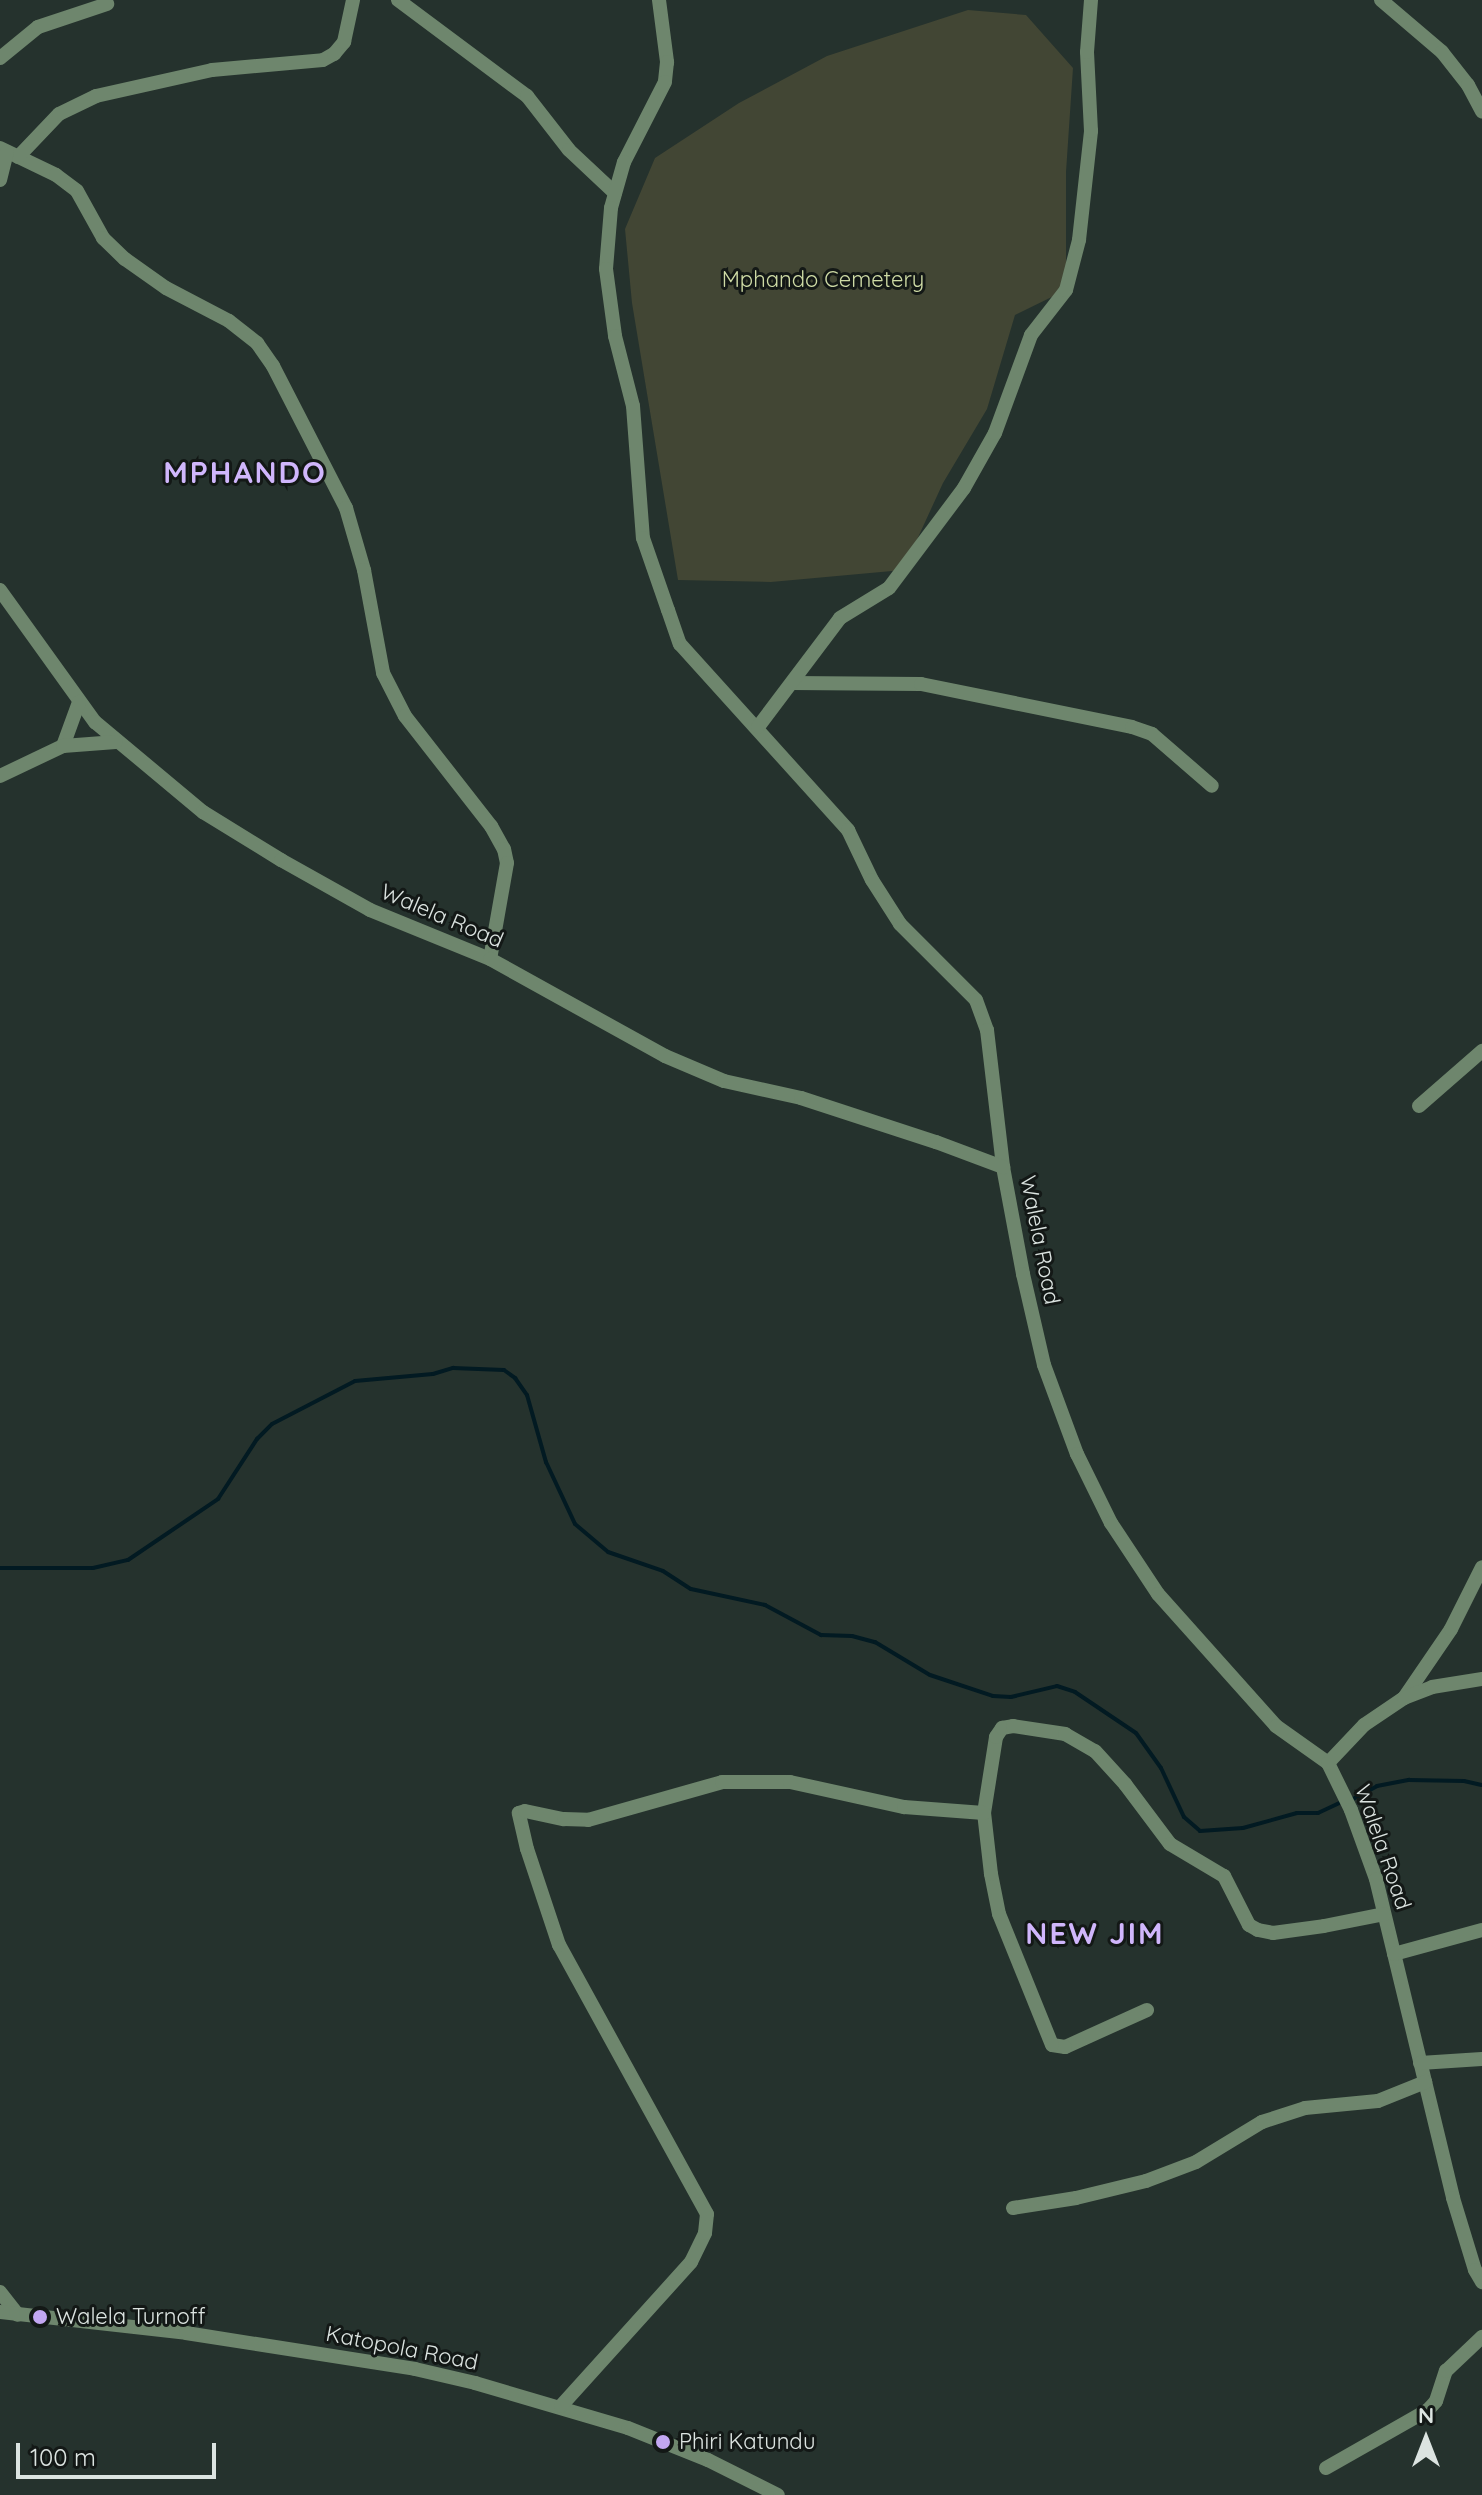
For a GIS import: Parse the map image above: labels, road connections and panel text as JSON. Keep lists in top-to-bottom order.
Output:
{
  "streets": {
    "street": ["Walela Road", "Katopola Road"]
  },
  "districts": ["MPHANDO", "NEW JIM"],
  "parks": ["Mphando Cemetery"],
  "places": ["Walela Turnoff", "Phiri Katundu"],
  "scale_bar": "100 m",
  "north": "top"
}
